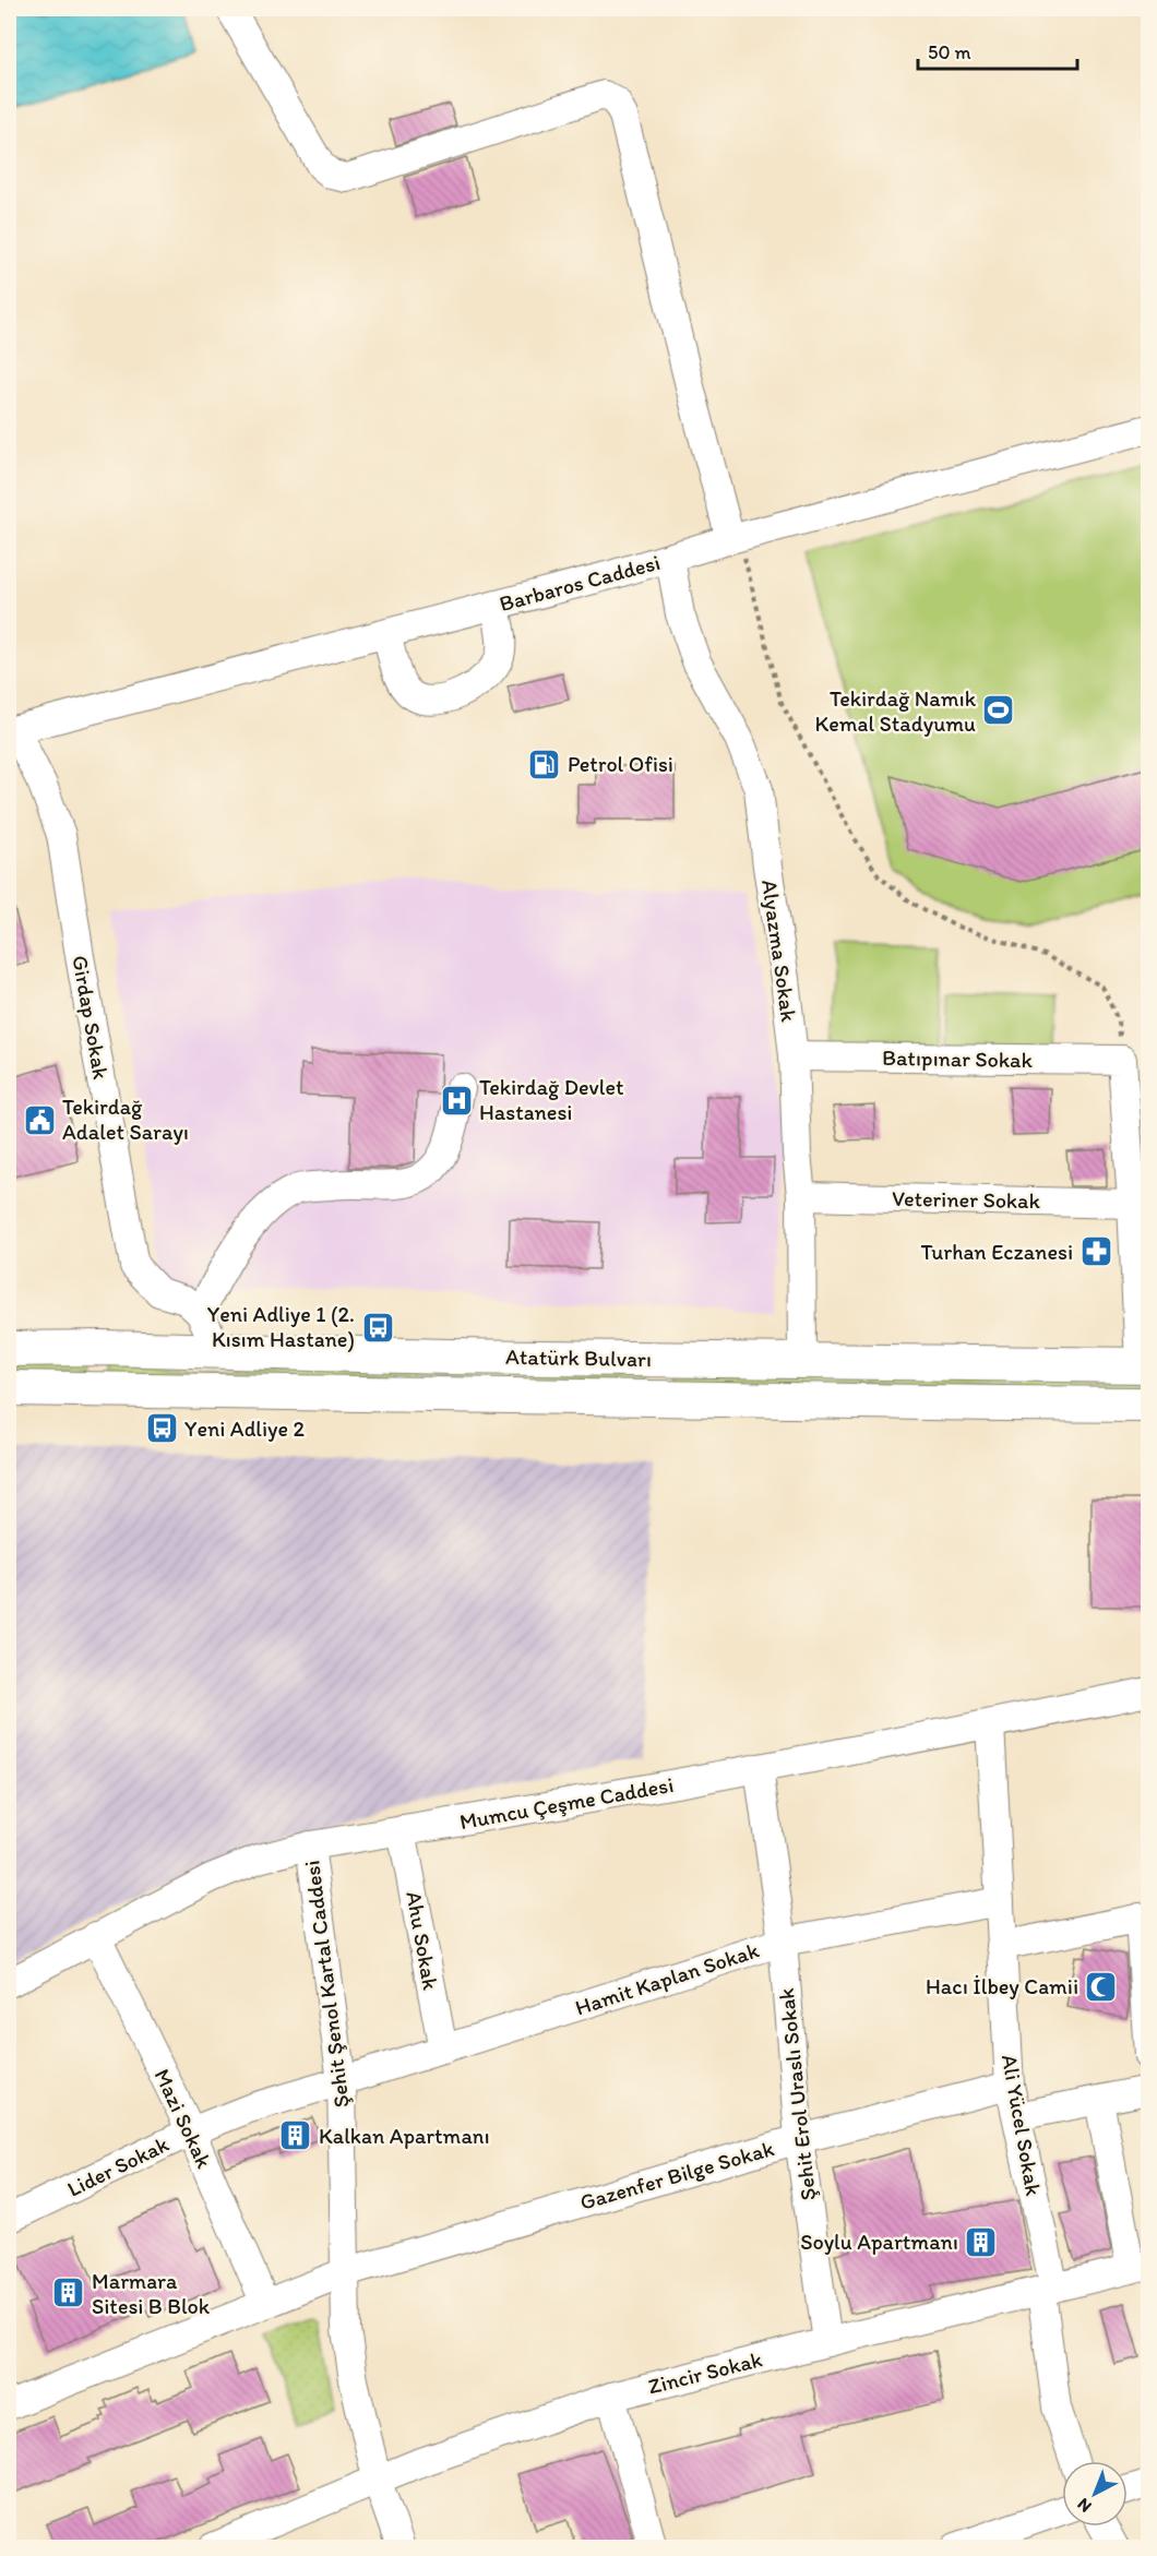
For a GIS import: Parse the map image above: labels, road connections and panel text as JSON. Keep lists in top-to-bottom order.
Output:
{
  "streets": {
    "main road": ["Atatürk Bulvarı"],
    "street": [
      "Barbaros Caddesi",
      "Alyazma Sokak",
      "Girdap Sokak",
      "Batıpınar Sokak",
      "Veteriner Sokak",
      "Mumcu Çeşme Caddesi",
      "Ahu Sokak",
      "Hamit Kaplan Sokak",
      "Şehit Şenol Kartal Caddesi",
      "Şehit Erol Uraslı Sokak",
      "Mazi Sokak",
      "Ali Yücel Sokak",
      "Lider Sokak",
      "Gazenfer Bilge Sokak",
      "Zincir Sokak"
    ]
  },
  "crossings": [
    ["Barbaros Caddesi", "Alyazma Sokak"],
    ["Barbaros Caddesi", "Girdap Sokak"],
    ["Alyazma Sokak", "Batıpınar Sokak"],
    ["Alyazma Sokak", "Veteriner Sokak"],
    ["Alyazma Sokak", "Atatürk Bulvarı"],
    ["Mumcu Çeşme Caddesi", "Ahu Sokak"],
    ["Mumcu Çeşme Caddesi", "Şehit Şenol Kartal Caddesi"],
    ["Mumcu Çeşme Caddesi", "Şehit Erol Uraslı Sokak"],
    ["Mumcu Çeşme Caddesi", "Mazi Sokak"],
    ["Mumcu Çeşme Caddesi", "Ali Yücel Sokak"],
    ["Ahu Sokak", "Hamit Kaplan Sokak"],
    ["Hamit Kaplan Sokak", "Şehit Şenol Kartal Caddesi"],
    ["Hamit Kaplan Sokak", "Şehit Erol Uraslı Sokak"],
    ["Hamit Kaplan Sokak", "Ali Yücel Sokak"],
    ["Hamit Kaplan Sokak", "Lider Sokak"],
    ["Şehit Şenol Kartal Caddesi", "Lider Sokak"],
    ["Şehit Şenol Kartal Caddesi", "Gazenfer Bilge Sokak"],
    ["Şehit Şenol Kartal Caddesi", "Zincir Sokak"],
    ["Şehit Erol Uraslı Sokak", "Gazenfer Bilge Sokak"],
    ["Şehit Erol Uraslı Sokak", "Zincir Sokak"],
    ["Mazi Sokak", "Lider Sokak"],
    ["Mazi Sokak", "Gazenfer Bilge Sokak"],
    ["Ali Yücel Sokak", "Gazenfer Bilge Sokak"],
    ["Ali Yücel Sokak", "Zincir Sokak"]
  ],
  "places": {
    "sports": ["Tekirdağ Namık Kemal Stadyumu"],
    "fuel station": ["Petrol Ofisi"],
    "hospital": ["Tekirdağ Devlet Hastanesi"],
    "public building": ["Tekirdağ Adalet Sarayı"],
    "pharmacy": ["Turhan Eczanesi"],
    "bus stop": ["Yeni Adliye 1 (2. Kısım Hastane)", "Yeni Adliye 2"],
    "mosque": ["Hacı İlbey Camii"],
    "building": ["Kalkan Apartmanı", "Soylu Apartmanı", "Marmara Sitesi B Blok"]
  },
  "scale_bar": "50 m",
  "north": "bottom left"
}
